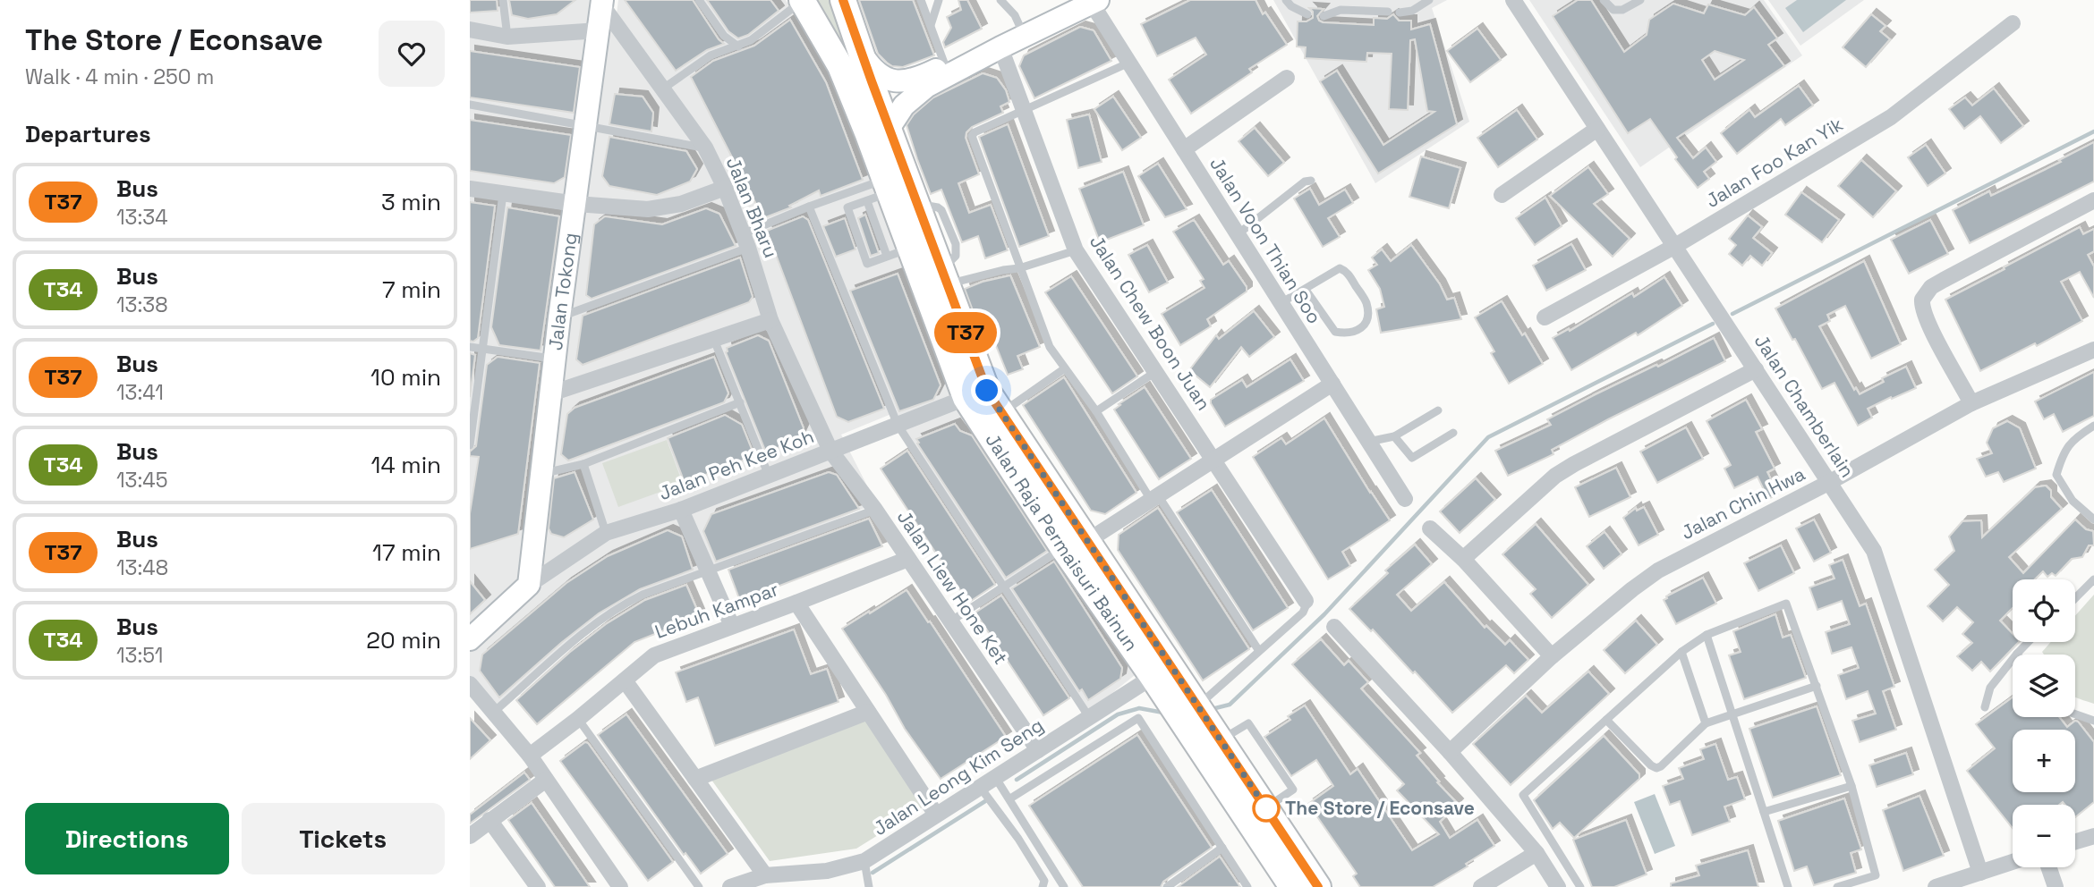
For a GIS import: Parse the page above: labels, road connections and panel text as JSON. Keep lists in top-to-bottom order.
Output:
{
  "streets": {
    "main road": ["Jalan Tokong", "Jalan Raja Permaisuri Bainun"],
    "street": [
      "Jalan Foo Kan Yik",
      "Jalan Bharu",
      "Jalan Voon Thian Soo",
      "Jalan Chew Boon Juan",
      "Jalan Chamberlain",
      "Jalan Peh Kee Koh",
      "Jalan Chin Hwa",
      "Jalan Liew Hone Ket",
      "Lebuh Kampar",
      "Jalan Leong Kim Seng"
    ]
  },
  "crossings": [
    ["Jalan Foo Kan Yik", "Jalan Chamberlain"],
    ["Jalan Bharu", "Jalan Tokong"],
    ["Jalan Bharu", "Jalan Peh Kee Koh"],
    ["Jalan Bharu", "Jalan Liew Hone Ket"],
    ["Jalan Tokong", "Jalan Peh Kee Koh"],
    ["Jalan Chamberlain", "Jalan Chin Hwa"],
    ["Jalan Peh Kee Koh", "Jalan Raja Permaisuri Bainun"],
    ["Jalan Peh Kee Koh", "Jalan Liew Hone Ket"],
    ["Jalan Raja Permaisuri Bainun", "Jalan Leong Kim Seng"],
    ["Jalan Liew Hone Ket", "Lebuh Kampar"],
    ["Jalan Liew Hone Ket", "Jalan Leong Kim Seng"]
  ],
  "places": ["The Store / Econsave"],
  "lines": ["bus line T37"],
  "page": {
    "heading": [
      ["The Store / Econsave", "Walk · 4 min · 250 m"],
      "Departures"
    ],
    "on_map": "T37",
    "list": [
      {
        "mark": "T37",
        "name": "Bus",
        "note": "13:34",
        "value": "3 min"
      },
      {
        "mark": "T34",
        "name": "Bus",
        "note": "13:38",
        "value": "7 min"
      },
      {
        "mark": "T37",
        "name": "Bus",
        "note": "13:41",
        "value": "10 min"
      },
      {
        "mark": "T34",
        "name": "Bus",
        "note": "13:45",
        "value": "14 min"
      },
      {
        "mark": "T37",
        "name": "Bus",
        "note": "13:48",
        "value": "17 min"
      },
      {
        "mark": "T34",
        "name": "Bus",
        "note": "13:51",
        "value": "20 min"
      }
    ],
    "map_buttons": ["+", "−"],
    "buttons": ["Directions", "Tickets"]
  }
}
